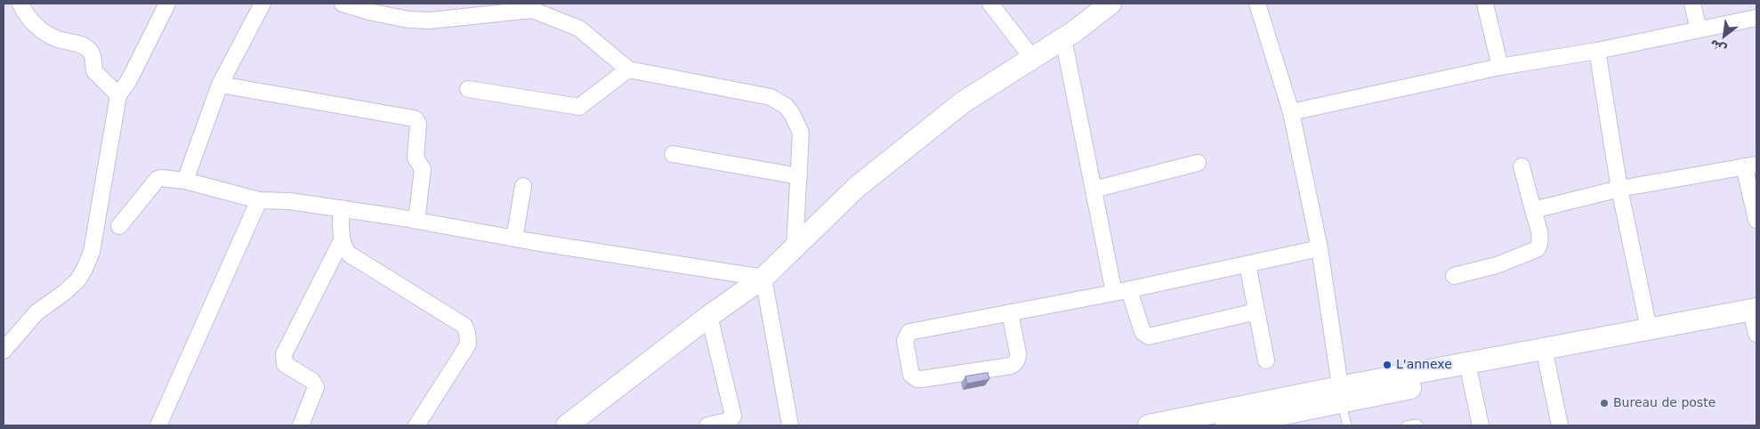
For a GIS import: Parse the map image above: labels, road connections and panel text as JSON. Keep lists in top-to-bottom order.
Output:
{
  "places": ["L'annexe", "Bureau de poste"],
  "north": "bottom left"
}
